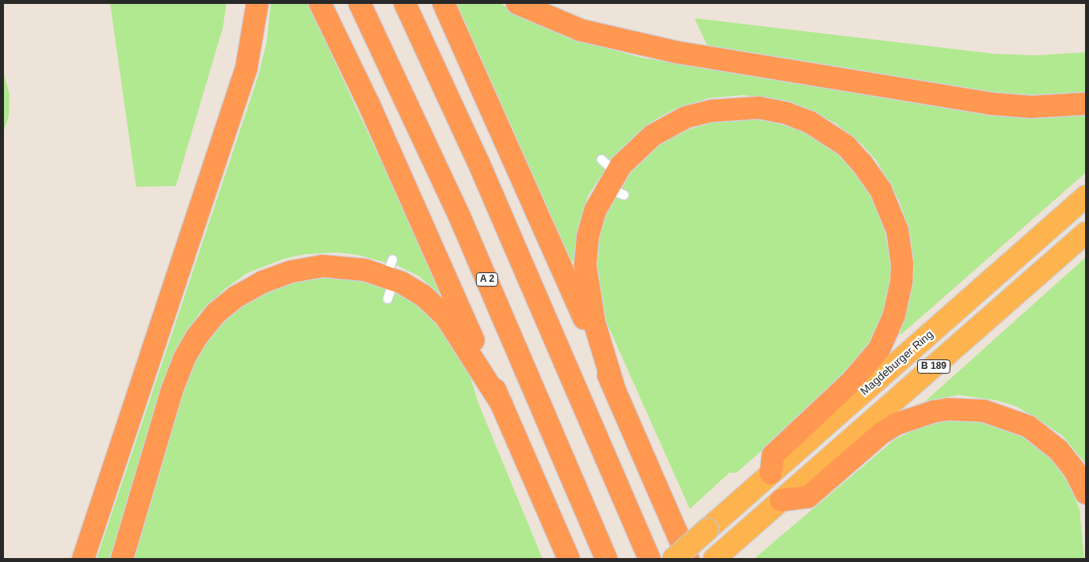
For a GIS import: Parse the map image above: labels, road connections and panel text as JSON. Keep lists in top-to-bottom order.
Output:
{
  "streets": {
    "highway": ["A 2", "Magdeburger Ring", "B 189"]
  }
}
